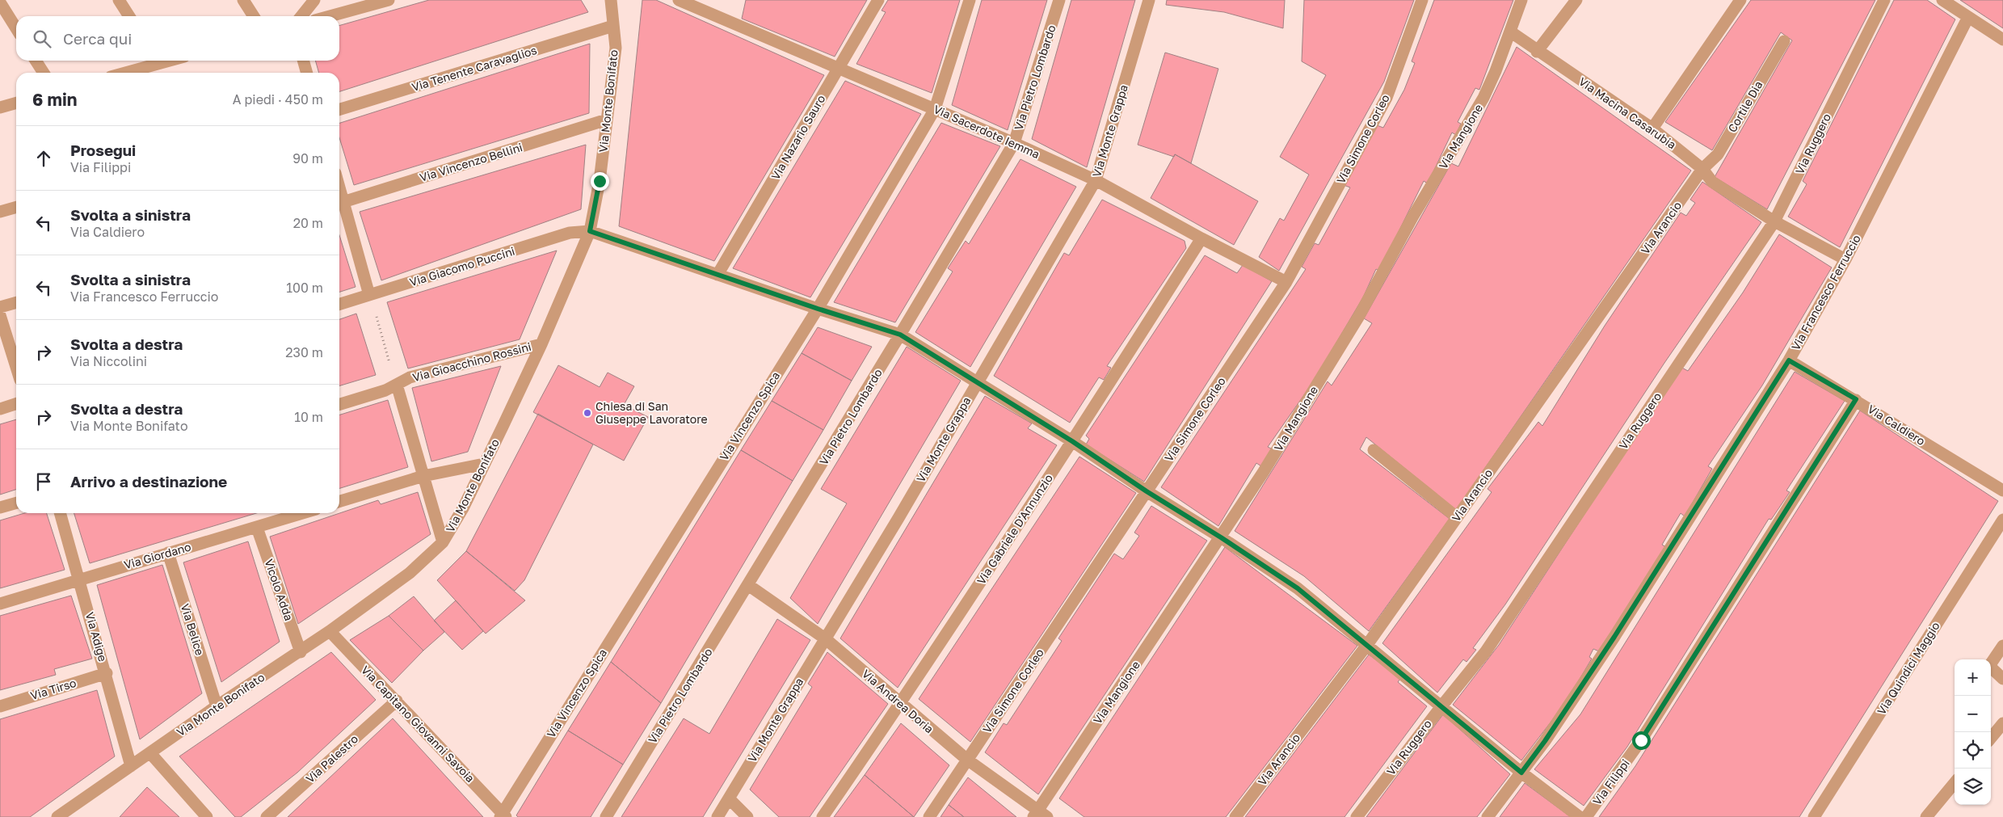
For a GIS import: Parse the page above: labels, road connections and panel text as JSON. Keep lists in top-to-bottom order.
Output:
{
  "streets": {
    "street": [
      "Via Tenente Caravaglios",
      "Via Pietro Lombardo",
      "Via Monte Bonifato",
      "Cortile Dia",
      "Via Macina Casarubia",
      "Via Monte Grappa",
      "Via Sacerdote Iemma",
      "Via Mangione",
      "Via Nazario Sauro",
      "Via Simone Corleo",
      "Via Ruggero",
      "Via Vincenzo Bellini",
      "Via Arancio",
      "Via Giacomo Puccini",
      "Via Francesco Ferruccio",
      "Via Gioacchino Rossini",
      "Via Vincenzo Spica",
      "Via Caldiero",
      "Via Gabriele D'Annunzio",
      "Via Giordano",
      "Vicolo Adda",
      "Via Belice",
      "Via Adige",
      "Via Quindici Maggio",
      "Via Tirso",
      "Via Andrea Doria",
      "Via Capitano Giovanni Savoia",
      "Via Palestro",
      "Via Filippi"
    ]
  },
  "crossings": [
    ["Via Tenente Caravaglios", "Via Monte Bonifato"],
    ["Via Pietro Lombardo", "Via Sacerdote Iemma"],
    ["Via Pietro Lombardo", "Via Andrea Doria"],
    ["Via Monte Bonifato", "Via Vincenzo Bellini"],
    ["Via Monte Bonifato", "Via Giacomo Puccini"],
    ["Via Monte Bonifato", "Via Gioacchino Rossini"],
    ["Via Monte Bonifato", "Vicolo Adda"],
    ["Via Monte Bonifato", "Via Belice"],
    ["Via Monte Bonifato", "Via Adige"],
    ["Via Monte Bonifato", "Via Capitano Giovanni Savoia"],
    ["Cortile Dia", "Via Macina Casarubia"],
    ["Cortile Dia", "Via Arancio"],
    ["Via Macina Casarubia", "Via Mangione"],
    ["Via Macina Casarubia", "Via Ruggero"],
    ["Via Macina Casarubia", "Via Arancio"],
    ["Via Macina Casarubia", "Via Francesco Ferruccio"],
    ["Via Monte Grappa", "Via Sacerdote Iemma"],
    ["Via Monte Grappa", "Via Andrea Doria"],
    ["Via Sacerdote Iemma", "Via Nazario Sauro"],
    ["Via Sacerdote Iemma", "Via Simone Corleo"],
    ["Via Sacerdote Iemma", "Via Vincenzo Spica"],
    ["Via Sacerdote Iemma", "Via Gabriele D'Annunzio"],
    ["Via Mangione", "Via Andrea Doria"],
    ["Via Simone Corleo", "Via Andrea Doria"],
    ["Via Francesco Ferruccio", "Via Caldiero"],
    ["Via Vincenzo Spica", "Via Capitano Giovanni Savoia"],
    ["Via Caldiero", "Via Filippi"],
    ["Via Gabriele D'Annunzio", "Via Andrea Doria"],
    ["Via Giordano", "Vicolo Adda"],
    ["Via Giordano", "Via Belice"],
    ["Via Giordano", "Via Adige"],
    ["Via Adige", "Via Tirso"],
    ["Via Capitano Giovanni Savoia", "Via Palestro"]
  ],
  "places": ["Chiesa di San Giuseppe Lavoratore"],
  "page": {
    "search": "Cerca qui",
    "heading": ["6 min", "A piedi · 450 m"],
    "list": [
      ["Prosegui", "Via Filippi", "90 m"],
      ["Svolta a sinistra", "Via Caldiero", "20 m"],
      ["Svolta a sinistra", "Via Francesco Ferruccio", "100 m"],
      ["Svolta a destra", "Via Niccolini", "230 m"],
      ["Svolta a destra", "Via Monte Bonifato", "10 m"],
      "Arrivo a destinazione"
    ],
    "map_buttons": ["+", "−"]
  }
}
